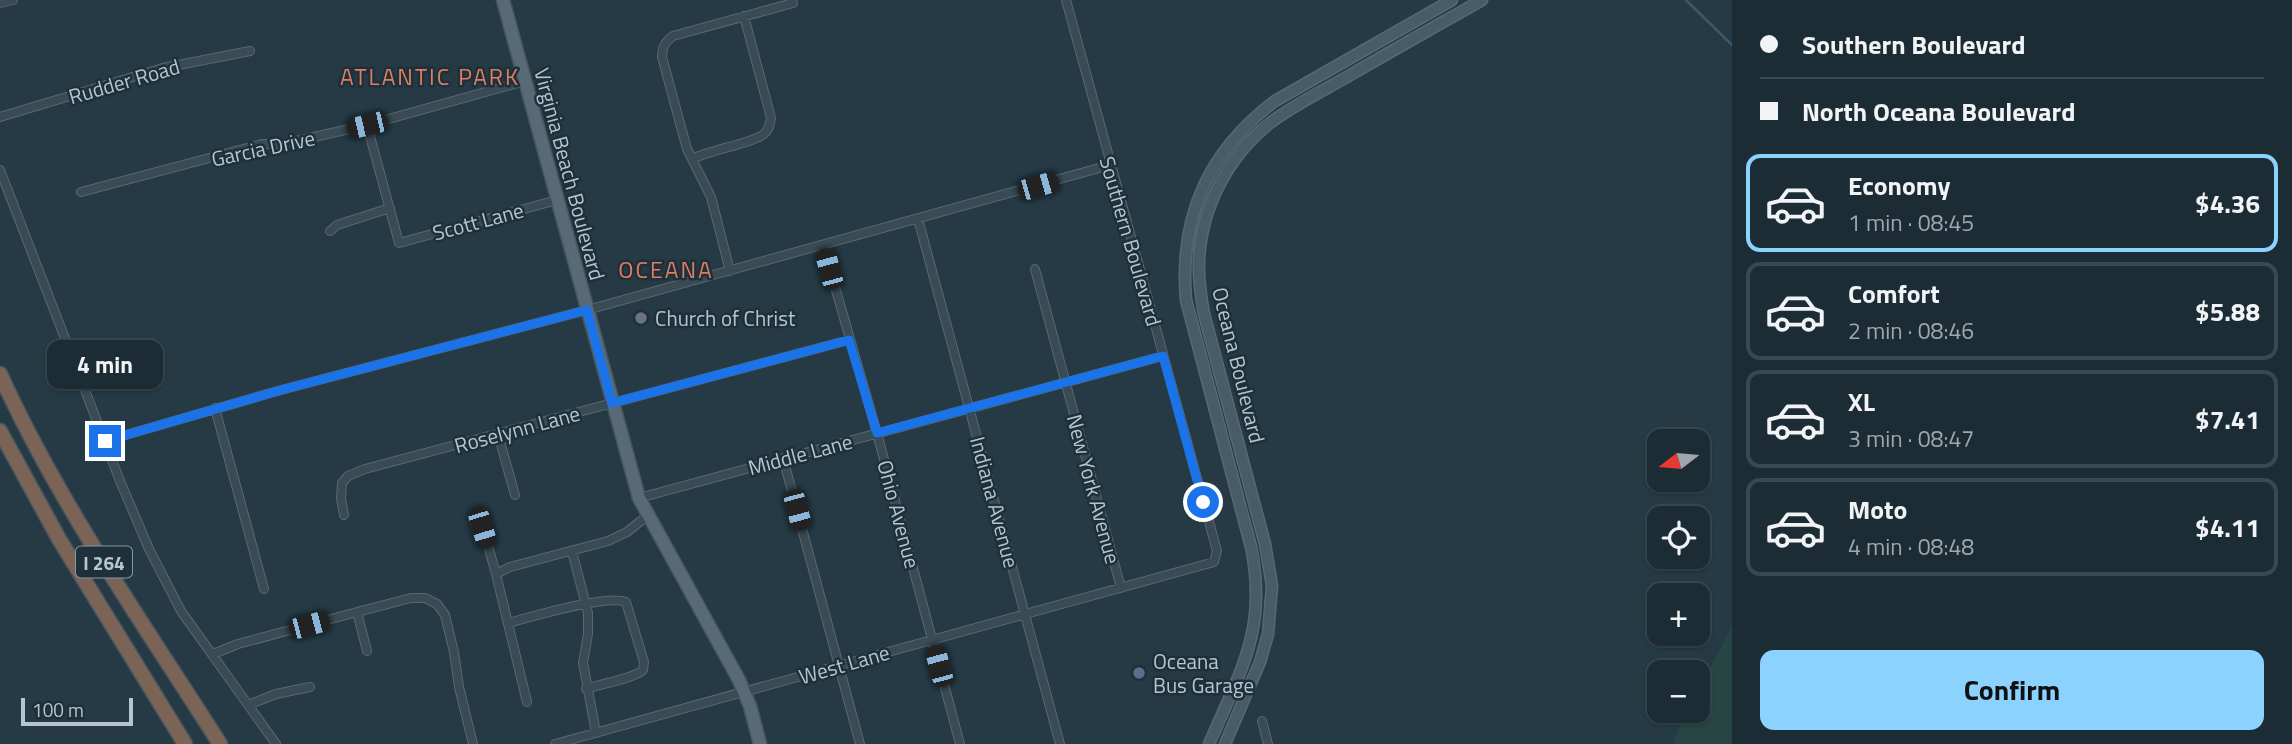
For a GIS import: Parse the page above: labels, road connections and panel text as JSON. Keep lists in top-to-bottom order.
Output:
{
  "streets": {
    "highway": ["I 264"],
    "main road": ["Virginia Beach Boulevard", "Oceana Boulevard"],
    "street": [
      "Rudder Road",
      "Garcia Drive",
      "Scott Lane",
      "Southern Boulevard",
      "Roselynn Lane",
      "Middle Lane",
      "New York Avenue",
      "Indiana Avenue",
      "Ohio Avenue",
      "West Lane"
    ]
  },
  "crossings": [
    ["Garcia Drive", "Virginia Beach Boulevard"],
    ["Virginia Beach Boulevard", "Scott Lane"],
    ["Virginia Beach Boulevard", "Roselynn Lane"],
    ["Virginia Beach Boulevard", "Middle Lane"],
    ["Virginia Beach Boulevard", "West Lane"],
    ["Southern Boulevard", "Middle Lane"],
    ["Southern Boulevard", "West Lane"],
    ["Roselynn Lane", "Ohio Avenue"],
    ["Middle Lane", "New York Avenue"],
    ["Middle Lane", "Indiana Avenue"],
    ["Middle Lane", "Ohio Avenue"],
    ["New York Avenue", "West Lane"],
    ["Indiana Avenue", "West Lane"],
    ["Ohio Avenue", "West Lane"]
  ],
  "districts": ["ATLANTIC PARK", "OCEANA"],
  "places": ["Church of Christ", "Oceana Bus Garage"],
  "scale_bar": "100 m",
  "north": "left",
  "page": {
    "banner": ["Southern Boulevard", "North Oceana Boulevard"],
    "list": [
      {
        "name": "Economy",
        "note": "1 min · 08:45",
        "value": "$4.36"
      },
      {
        "name": "Comfort",
        "note": "2 min · 08:46",
        "value": "$5.88"
      },
      {
        "name": "XL",
        "note": "3 min · 08:47",
        "value": "$7.41"
      },
      {
        "name": "Moto",
        "note": "4 min · 08:48",
        "value": "$4.11"
      }
    ],
    "bubble": "4 min",
    "map_buttons": ["+", "−"],
    "buttons": "Confirm",
    "scale": "100 m"
  }
}
